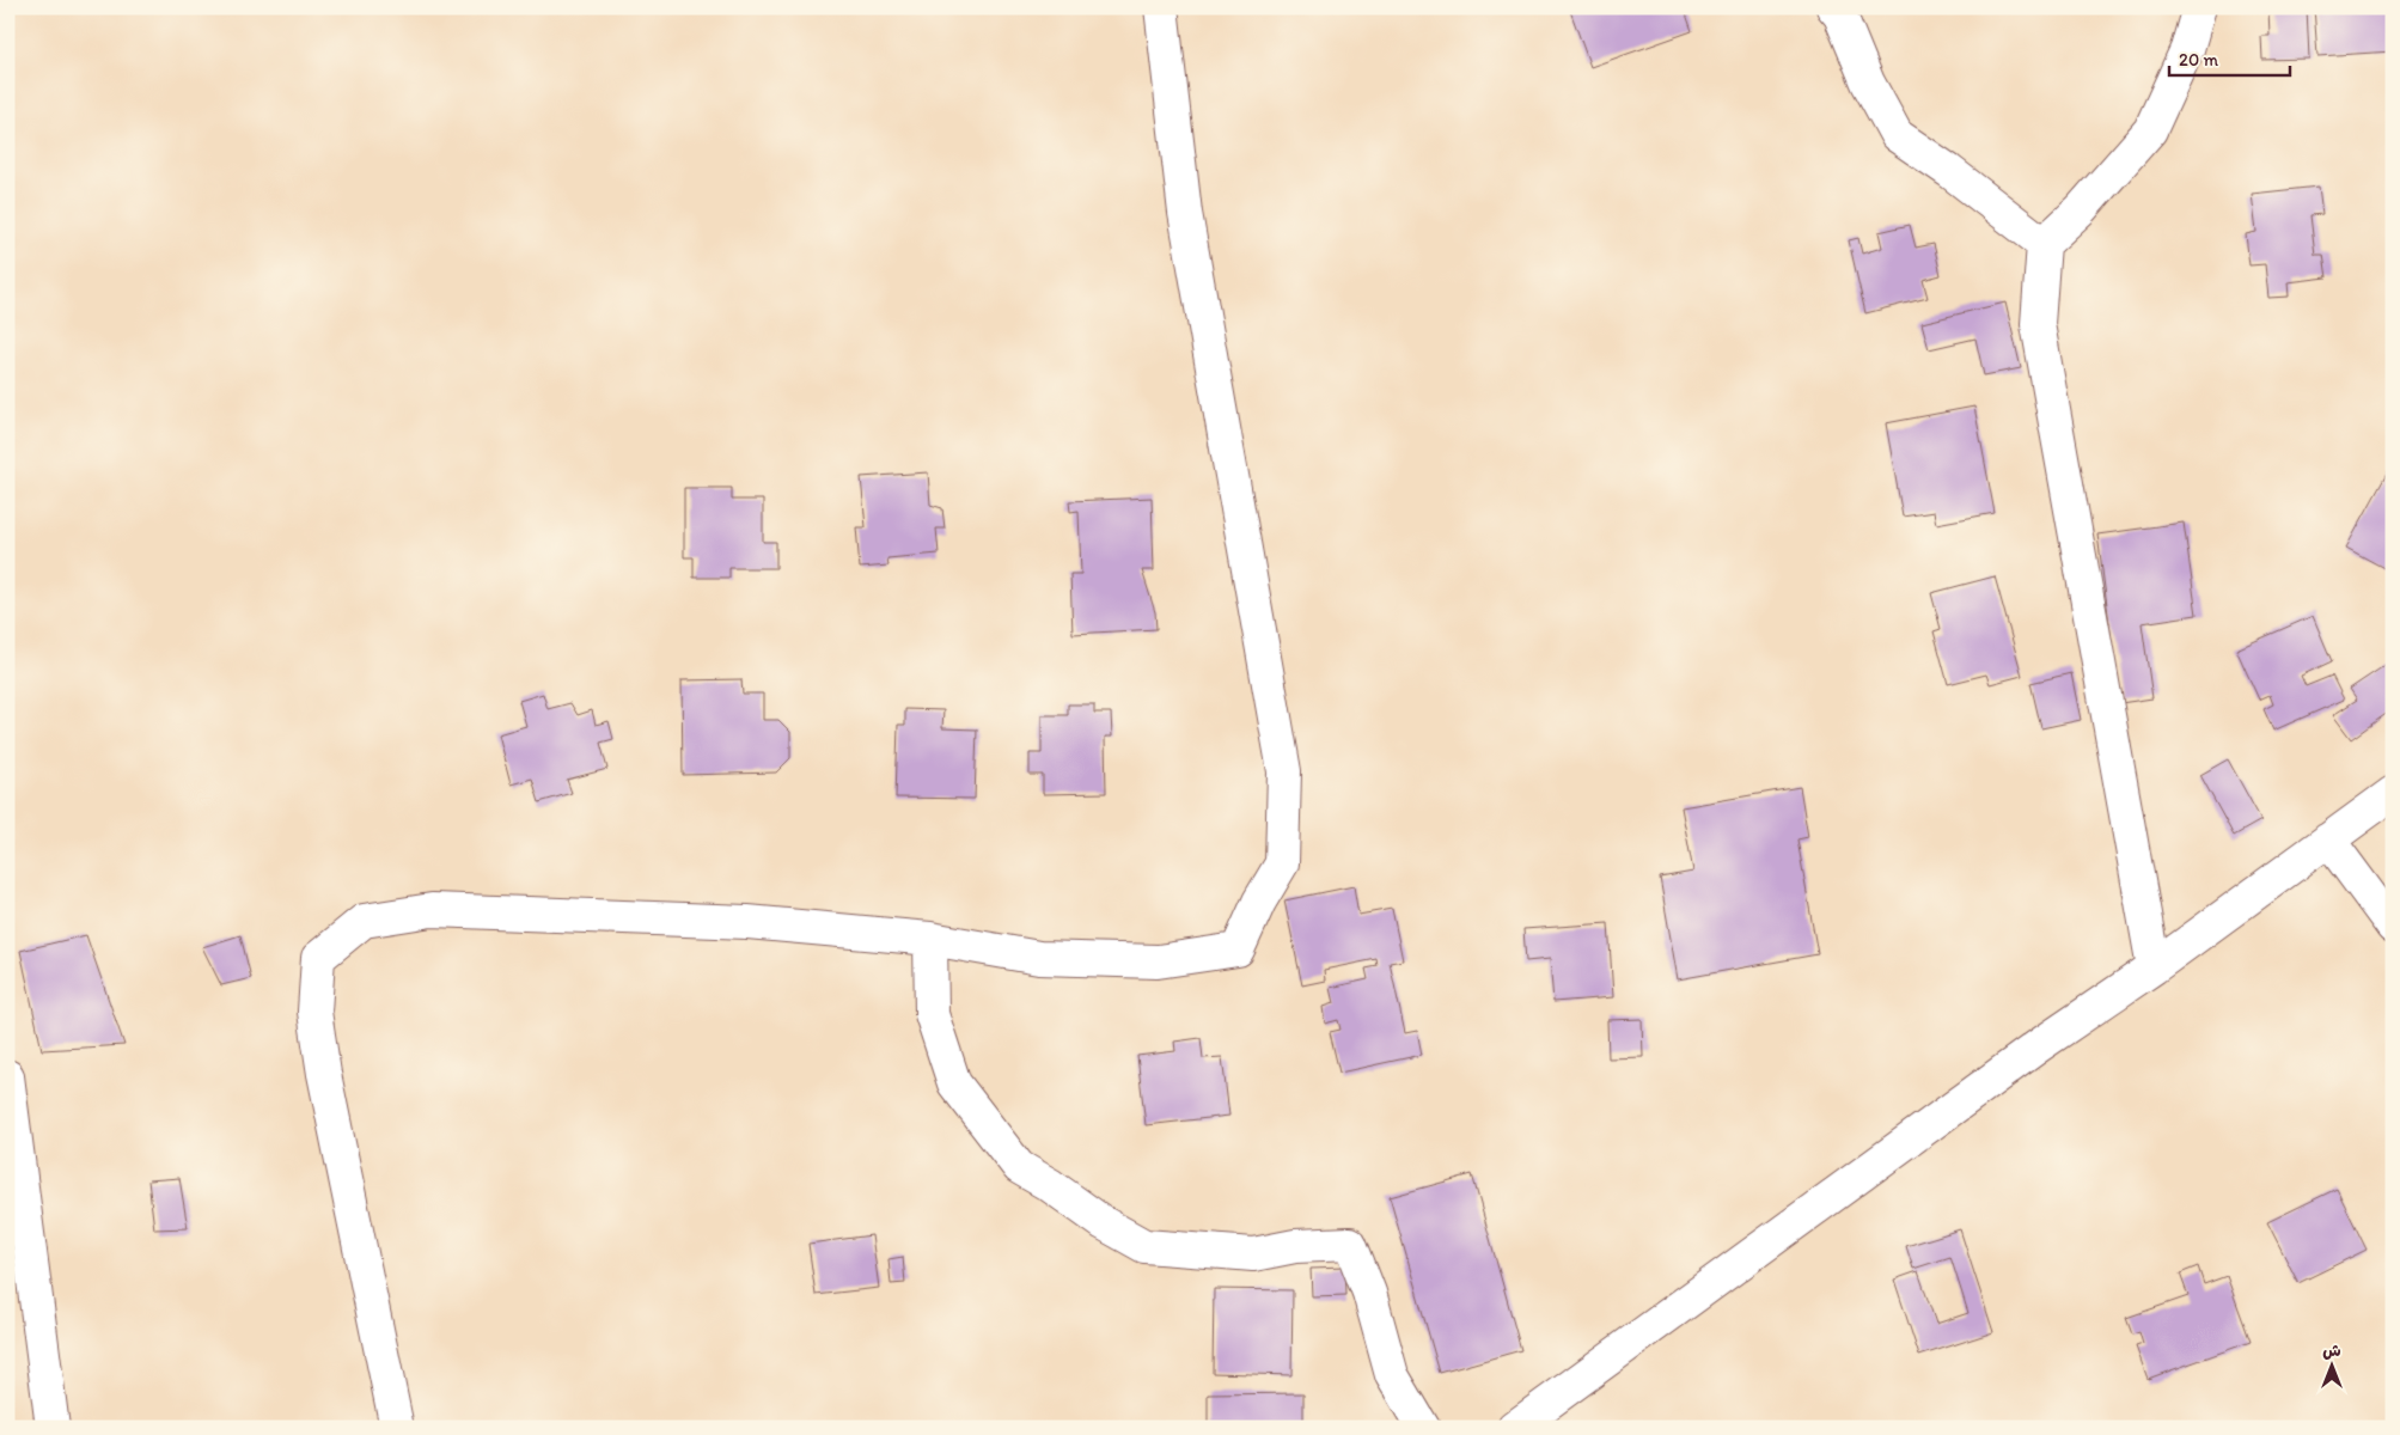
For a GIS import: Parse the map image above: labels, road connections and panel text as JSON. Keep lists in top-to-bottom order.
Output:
{
  "scale_bar": "20 m",
  "north": "top"
}
